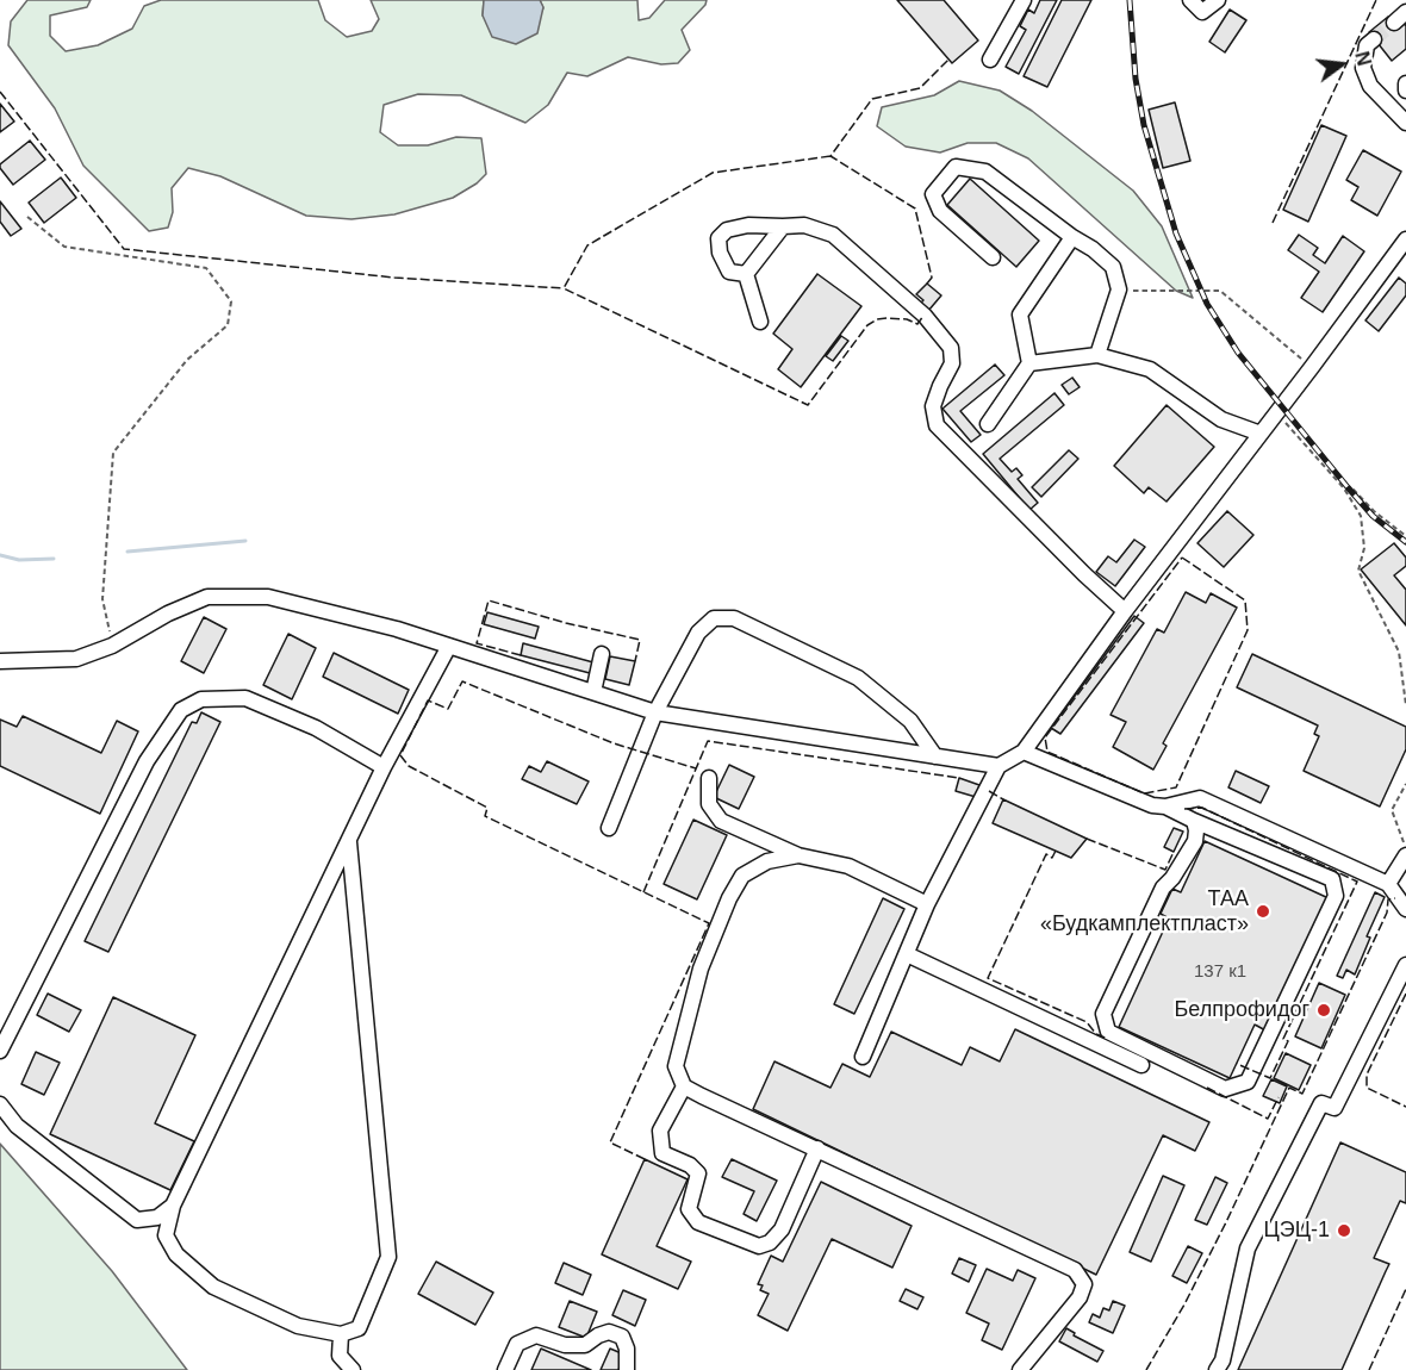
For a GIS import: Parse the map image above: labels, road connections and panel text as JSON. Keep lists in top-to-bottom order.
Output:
{
  "places": ["ТАА «Будкамплектпласт»", "Белпрофидог", "ЦЭЦ-1"],
  "house_numbers": ["137 к1"],
  "north": "right"
}
